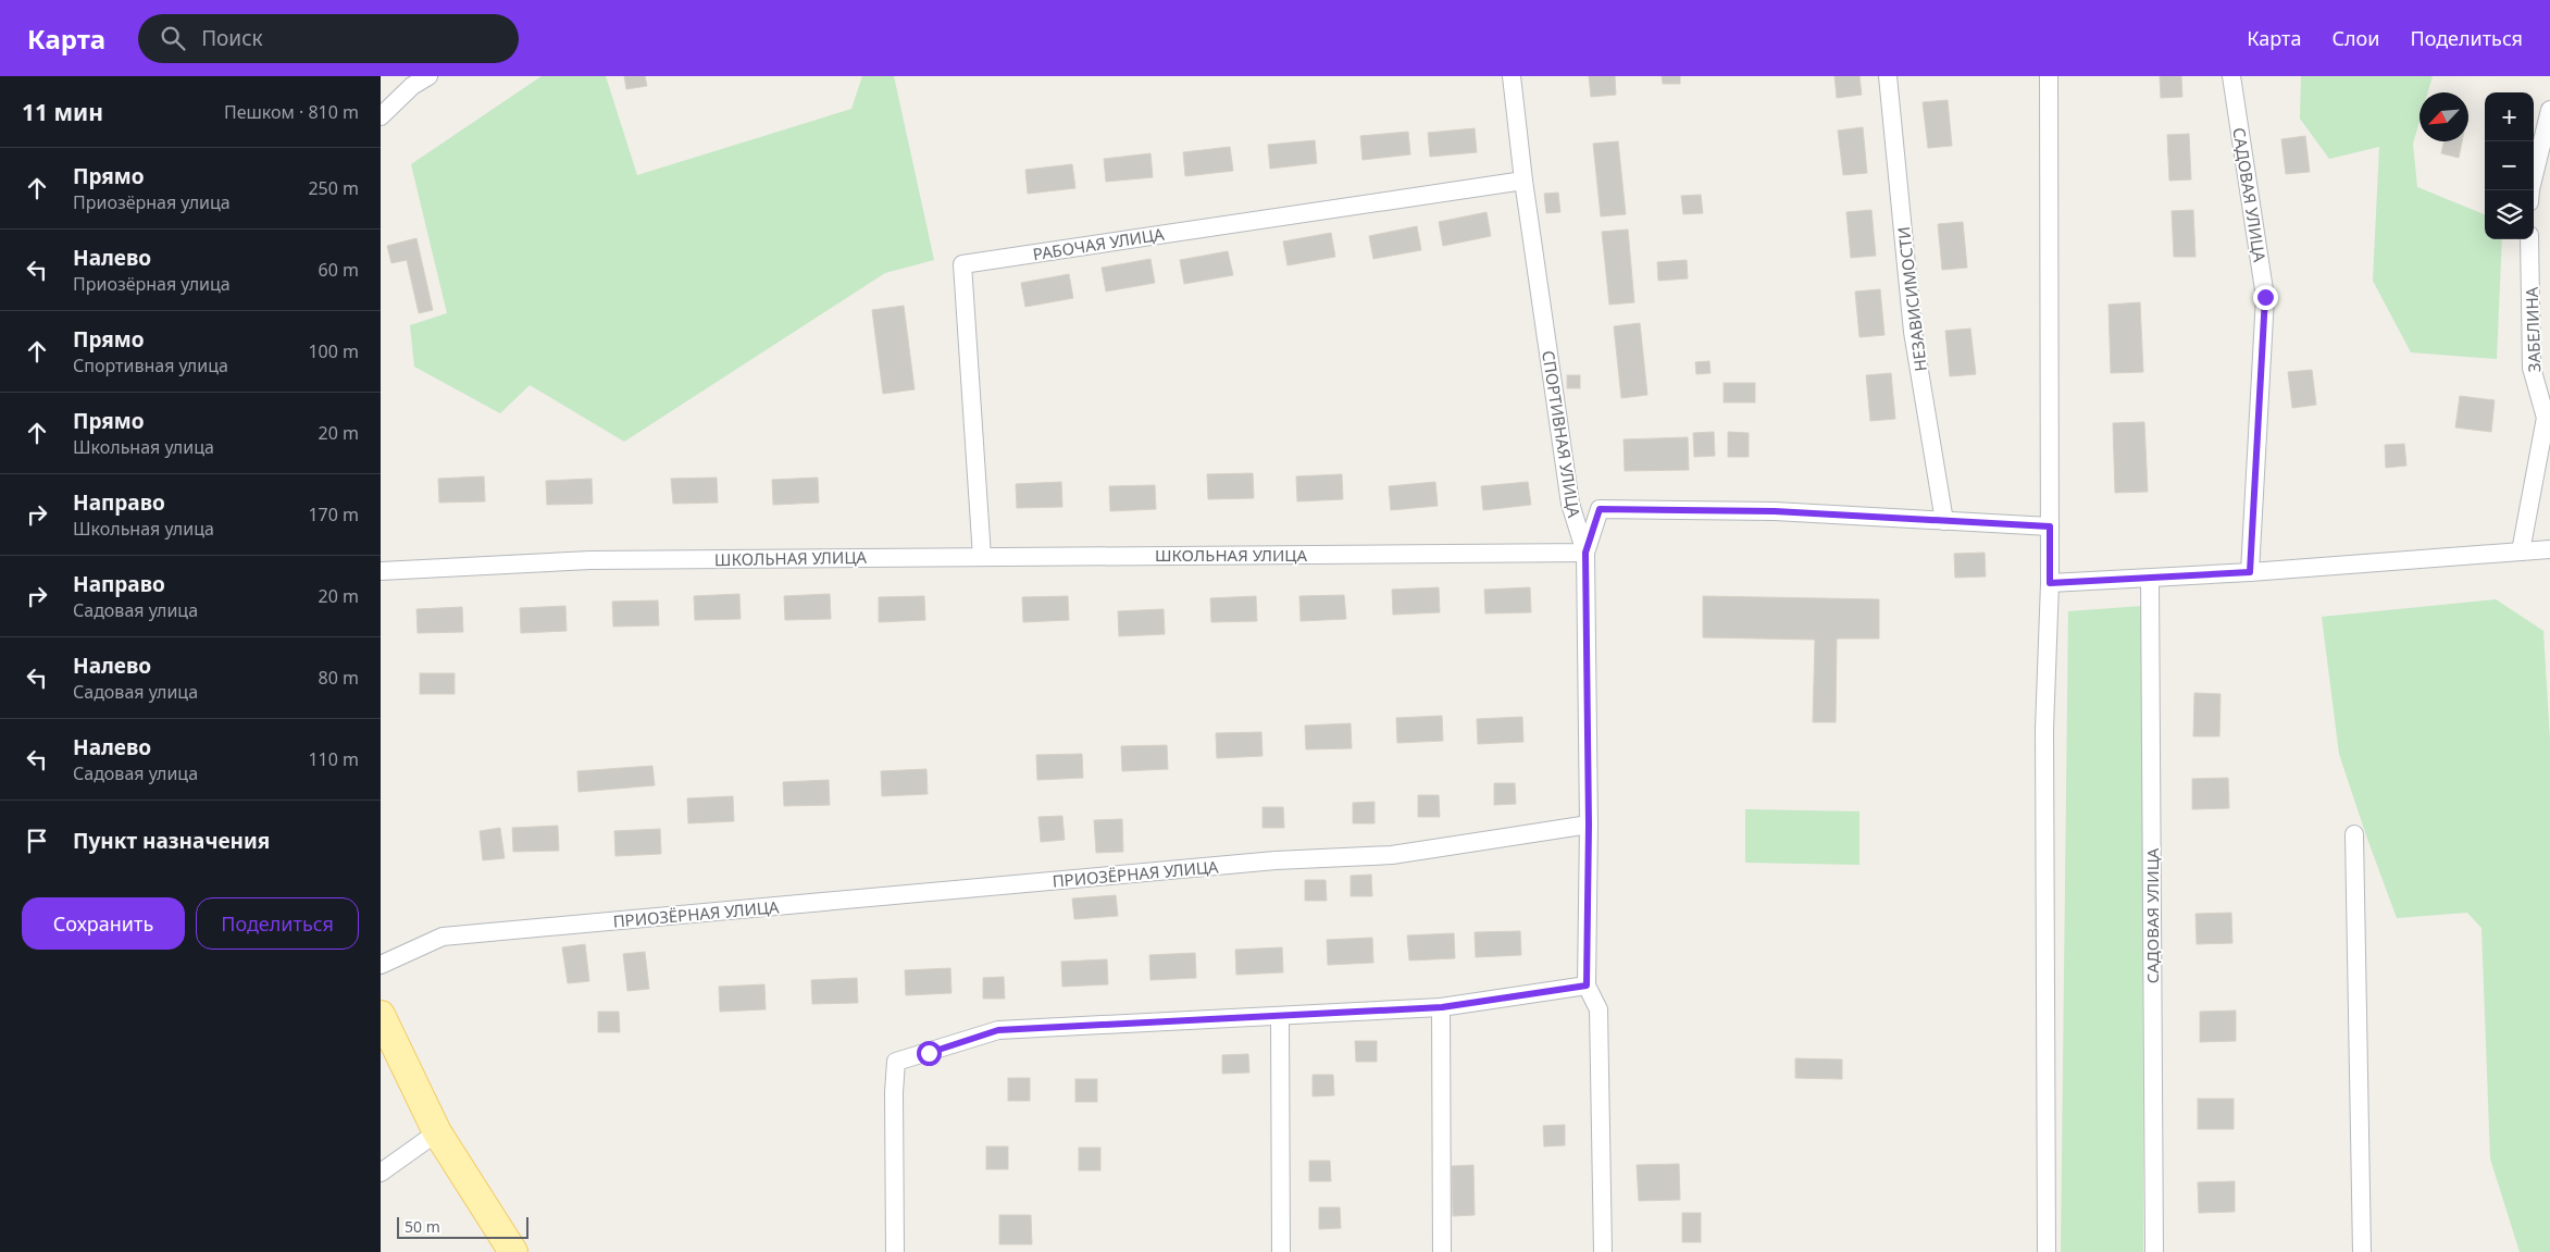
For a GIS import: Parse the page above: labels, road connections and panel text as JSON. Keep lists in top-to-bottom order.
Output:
{
  "streets": {
    "street": [
      "САДОВАЯ УЛИЦА",
      "РАБОЧАЯ УЛИЦА",
      "НЕЗАВИСИМОСТИ",
      "ЗАБЕЛИНА",
      "СПОРТИВНАЯ УЛИЦА",
      "ШКОЛЬНАЯ УЛИЦА",
      "ПРИОЗЁРНАЯ УЛИЦА"
    ]
  },
  "crossings": [
    ["РАБОЧАЯ УЛИЦА", "СПОРТИВНАЯ УЛИЦА"],
    ["РАБОЧАЯ УЛИЦА", "ШКОЛЬНАЯ УЛИЦА"],
    ["СПОРТИВНАЯ УЛИЦА", "ШКОЛЬНАЯ УЛИЦА"],
    ["СПОРТИВНАЯ УЛИЦА", "ПРИОЗЁРНАЯ УЛИЦА"]
  ],
  "scale_bar": "50 m",
  "north": "bottom left",
  "page": {
    "header": "Карта",
    "search": "Поиск",
    "nav": ["Карта", "Слои", "Поделиться"],
    "heading": ["11 мин", "Пешком · 810 m"],
    "map_buttons": ["+", "−"],
    "list": [
      ["Прямо", "Приозёрная улица", "250 m"],
      ["Налево", "Приозёрная улица", "60 m"],
      ["Прямо", "Спортивная улица", "100 m"],
      ["Прямо", "Школьная улица", "20 m"],
      ["Направо", "Школьная улица", "170 m"],
      ["Направо", "Садовая улица", "20 m"],
      ["Налево", "Садовая улица", "80 m"],
      ["Налево", "Садовая улица", "110 m"],
      "Пункт назначения"
    ],
    "buttons": ["Сохранить", "Поделиться"],
    "scale": "50 m"
  }
}
